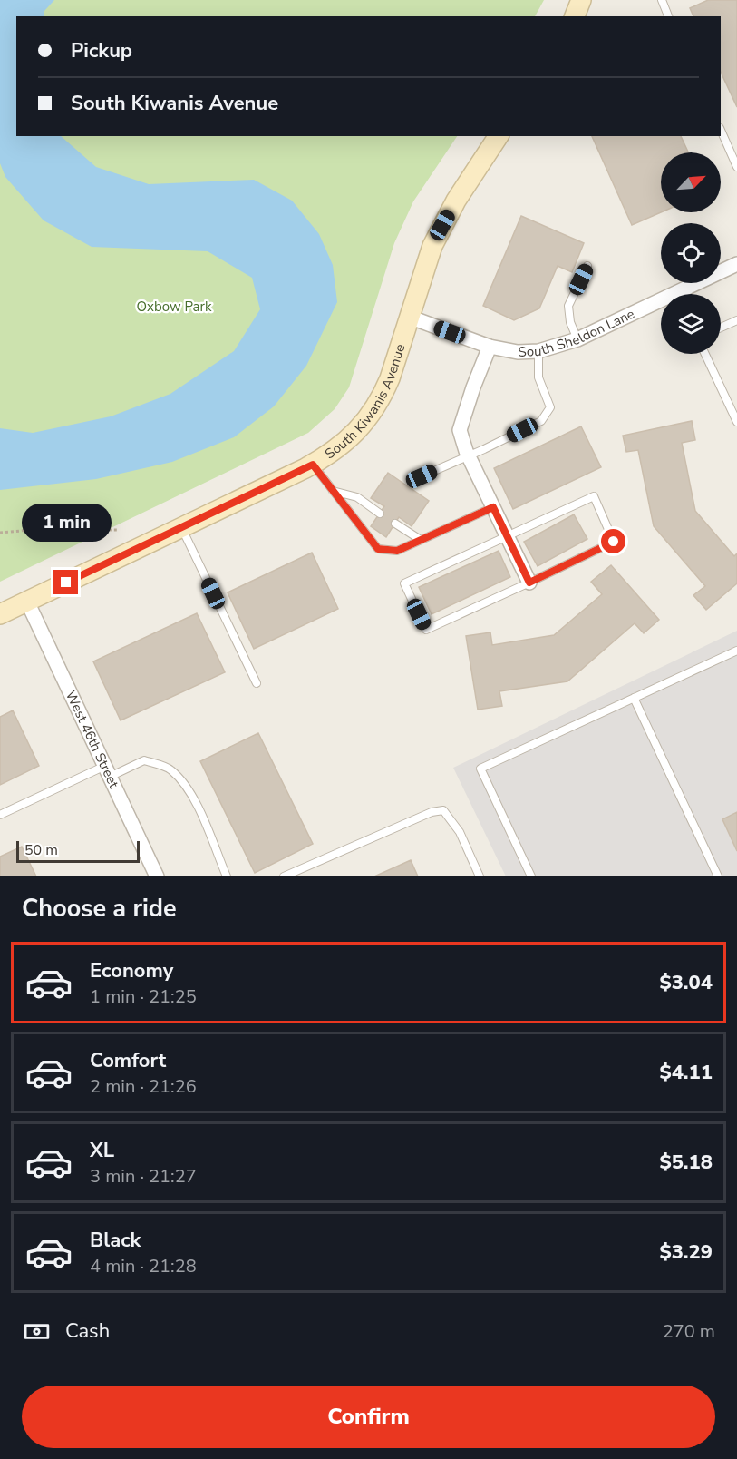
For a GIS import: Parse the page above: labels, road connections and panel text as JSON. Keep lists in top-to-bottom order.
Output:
{
  "streets": {
    "street": ["South Sheldon Lane", "South Kiwanis Avenue", "West 46th Street"]
  },
  "crossings": [
    ["South Sheldon Lane", "South Kiwanis Avenue"],
    ["South Kiwanis Avenue", "West 46th Street"]
  ],
  "parks": ["Oxbow Park"],
  "scale_bar": "50 m",
  "north": "top right",
  "page": {
    "banner": ["Pickup", "South Kiwanis Avenue"],
    "bubble": "1 min",
    "scale": "50 m",
    "heading": "Choose a ride",
    "list": [
      {
        "name": "Economy",
        "note": "1 min · 21:25",
        "value": "$3.04"
      },
      {
        "name": "Comfort",
        "note": "2 min · 21:26",
        "value": "$4.11"
      },
      {
        "name": "XL",
        "note": "3 min · 21:27",
        "value": "$5.18"
      },
      {
        "name": "Black",
        "note": "4 min · 21:28",
        "value": "$3.29"
      }
    ],
    "pay": ["Cash", "270 m"],
    "buttons": "Confirm"
  }
}
